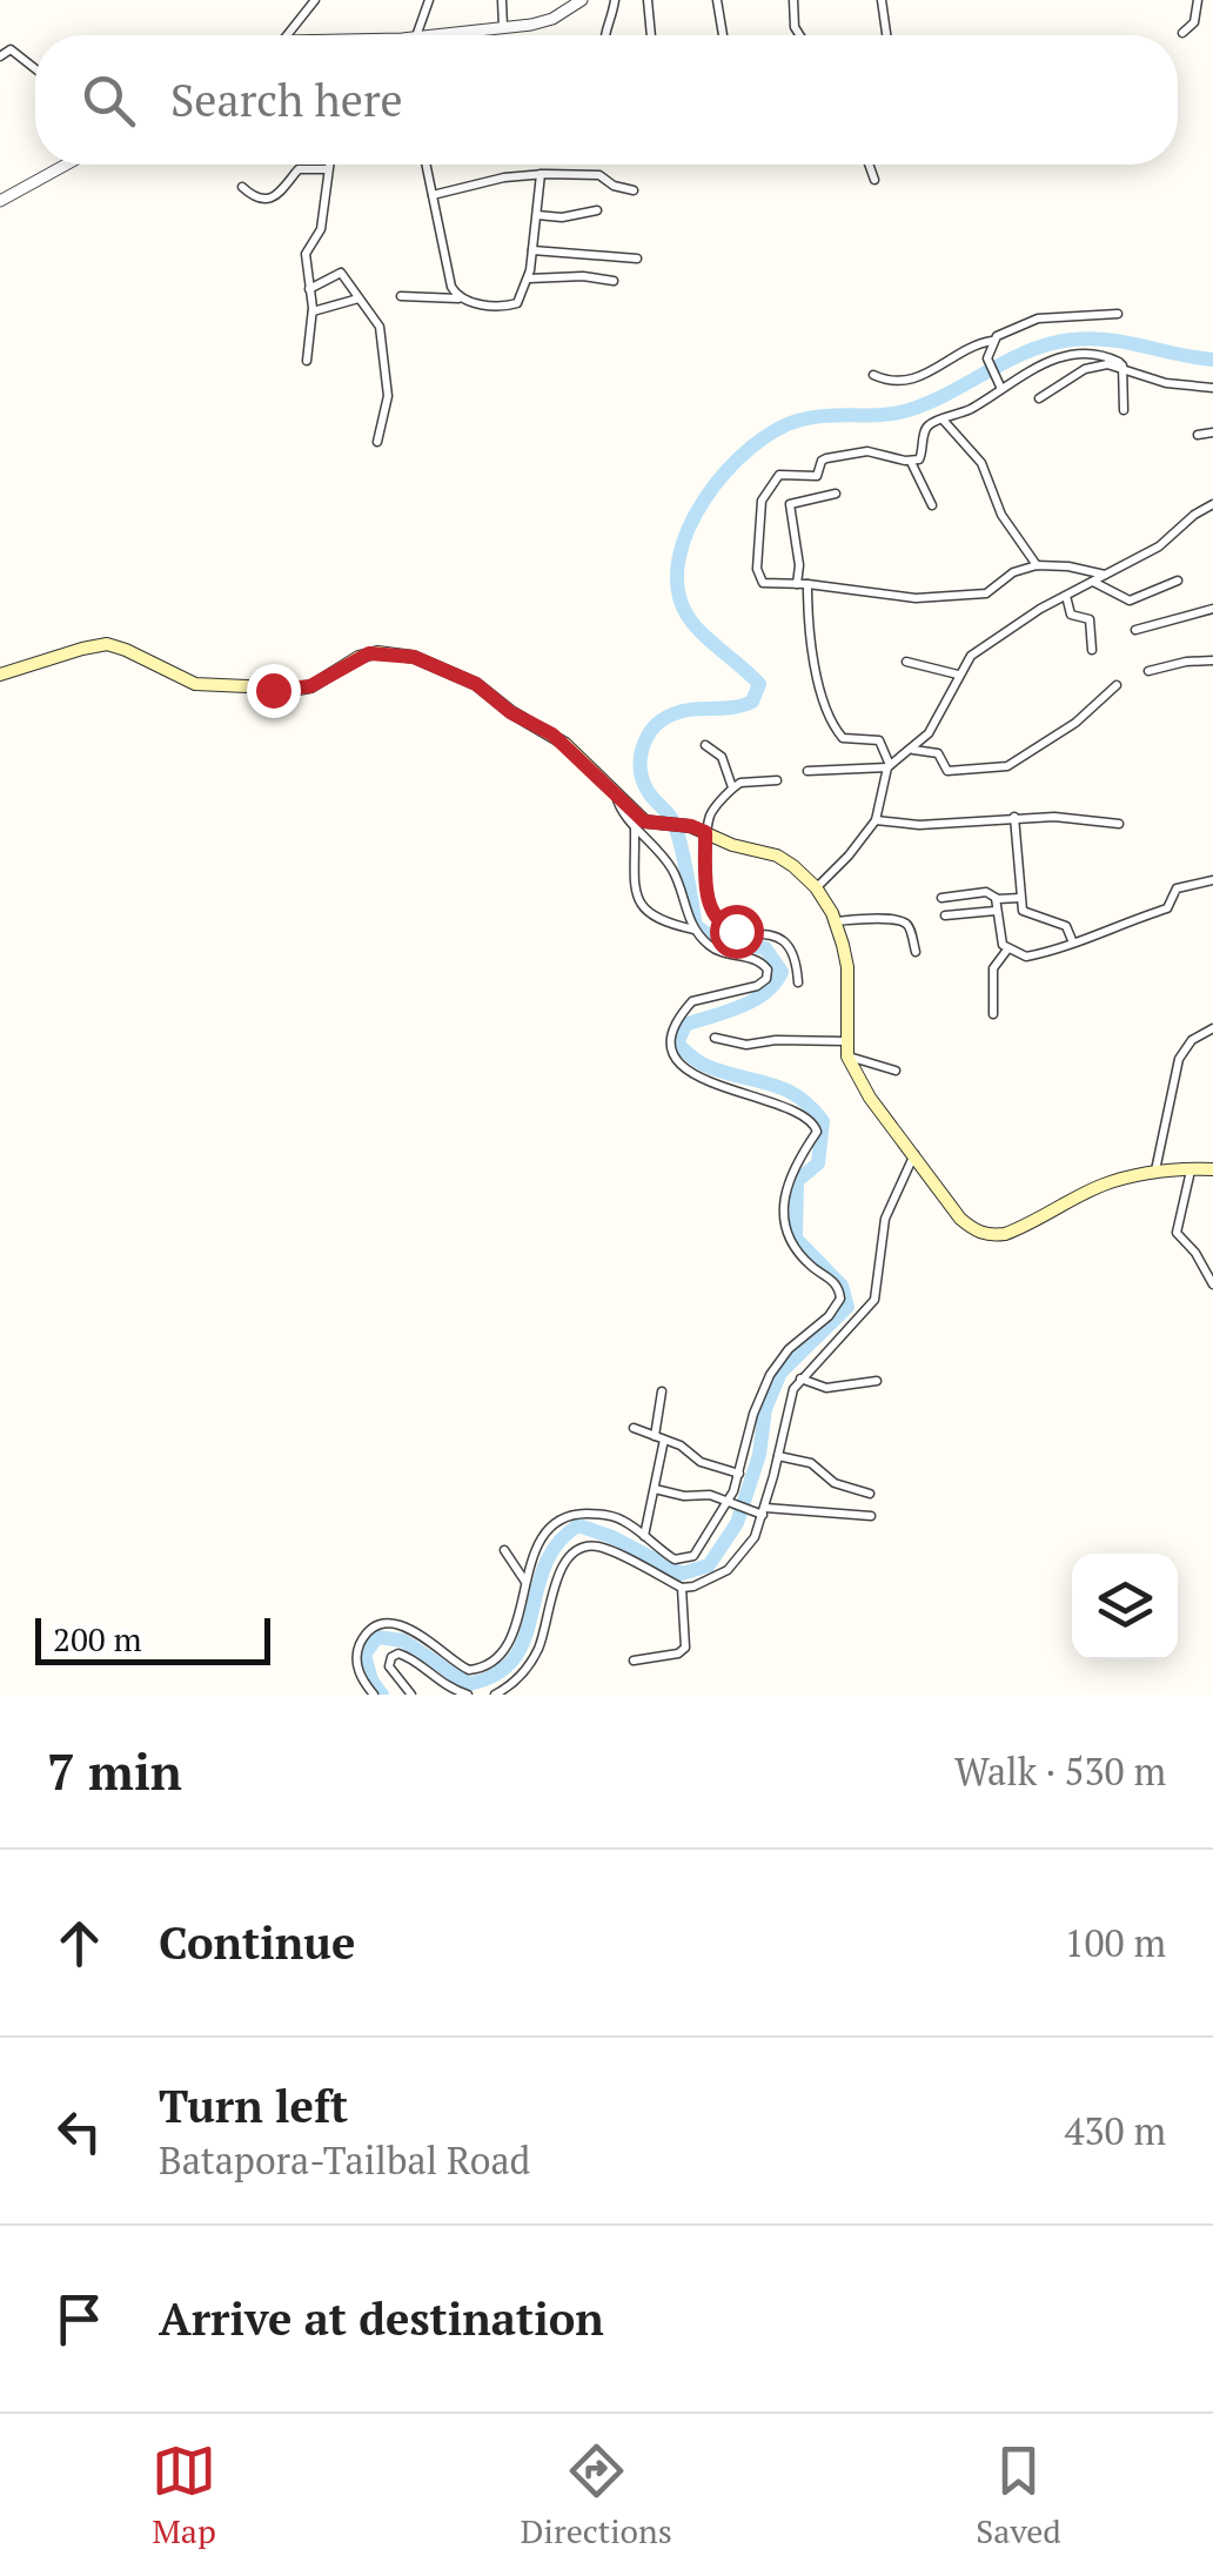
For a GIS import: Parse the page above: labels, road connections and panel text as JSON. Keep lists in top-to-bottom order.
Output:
{
  "scale_bar": "200 m",
  "page": {
    "search": "Search here",
    "scale": "200 m",
    "heading": ["7 min", "Walk · 530 m"],
    "list": [
      ["Continue", "100 m"],
      ["Turn left", "Batapora-Tailbal Road", "430 m"],
      "Arrive at destination"
    ],
    "nav": ["Map", "Directions", "Saved"]
  }
}
